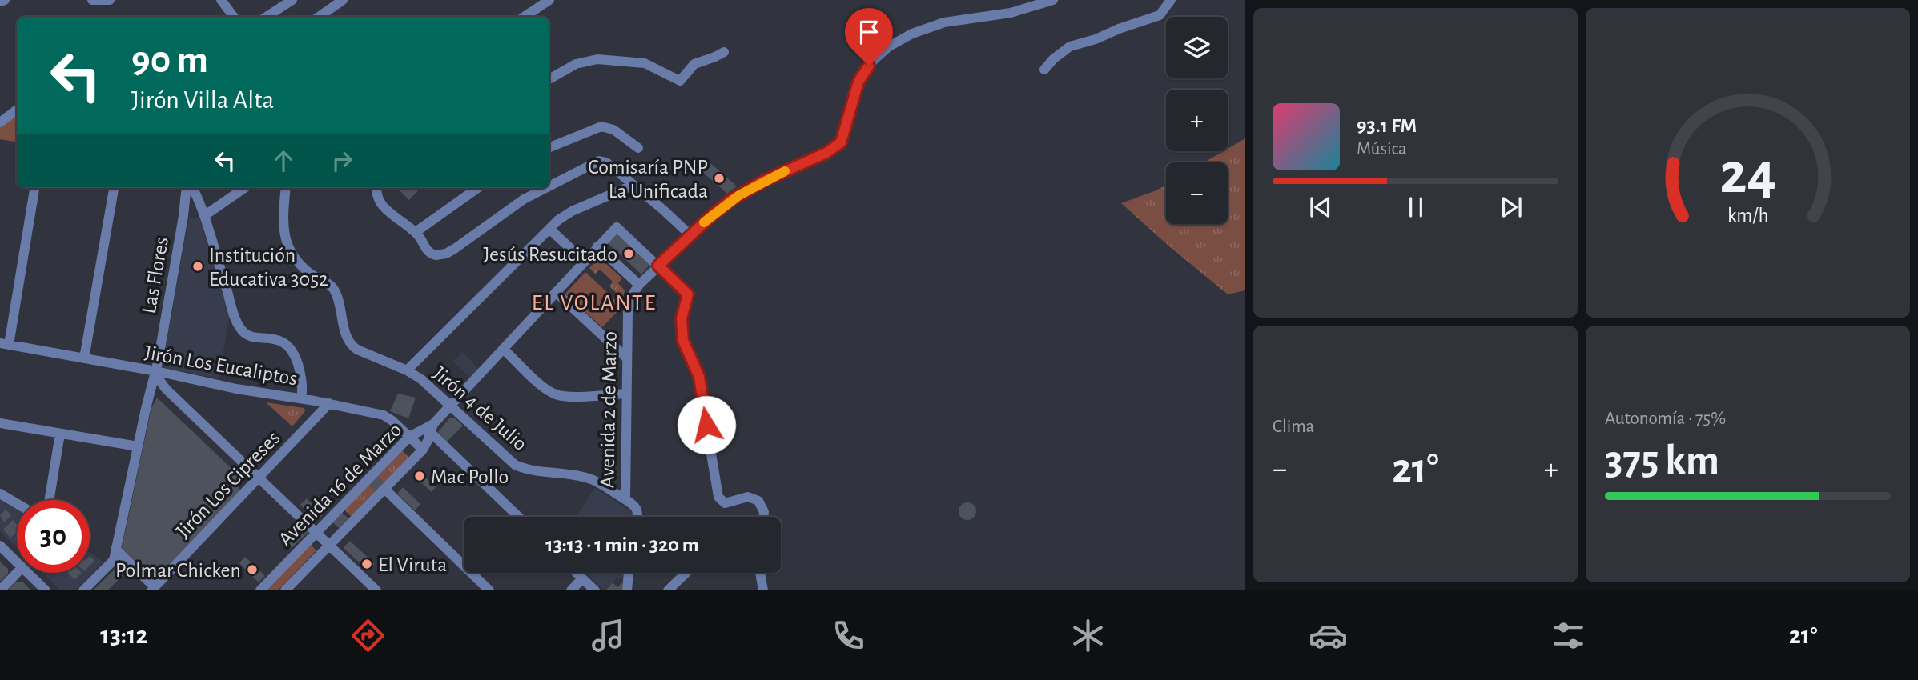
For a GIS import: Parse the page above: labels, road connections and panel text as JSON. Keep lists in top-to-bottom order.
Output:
{
  "streets": {
    "street": [
      "Las Flores",
      "Jirón Los Eucaliptos",
      "Jirón 4 de Julio",
      "Avenida 2 de Marzo",
      "Jirón Los Cipreses",
      "Avenida 16 de Marzo"
    ]
  },
  "crossings": [
    ["Las Flores", "Jirón Los Eucaliptos"],
    ["Jirón Los Eucaliptos", "Jirón Los Cipreses"],
    ["Jirón Los Eucaliptos", "Avenida 16 de Marzo"],
    ["Jirón 4 de Julio", "Avenida 2 de Marzo"]
  ],
  "districts": ["EL VOLANTE"],
  "places": [
    "Comisaría PNP La Unificada",
    "Jesús Resucitado",
    "Institución Educativa 3052",
    "Mac Pollo",
    "El Viruta",
    "Polmar Chicken"
  ],
  "page": {
    "map_buttons": ["+", "−"],
    "turn": ["90 m", "Jirón Villa Alta"],
    "song": ["93.1 FM", "Música"],
    "tile": [
      "Clima",
      ["Autonomía · 75%", "375 km"]
    ],
    "heat": ["−", "21°", "+"],
    "limit": "30",
    "trip": "13:13 · 1 min · 320 m",
    "tabs": ["13:12", "21°"],
    "gauge": ["24", "km/h"]
  }
}
